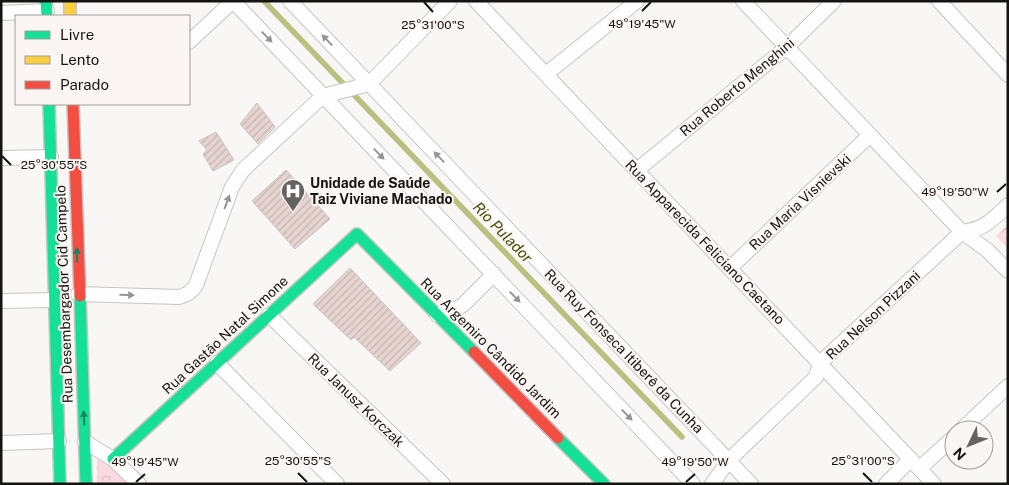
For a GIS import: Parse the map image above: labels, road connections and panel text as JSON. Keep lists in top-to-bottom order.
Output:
{
  "streets": {
    "main road": ["Rua Desembargador Cid Campelo", "Rua Gastão Natal Simone", "Rua Argemiro Cândido Jardim"],
    "street": [
      "Rua Roberto Menghini",
      "Rua Maria Visnievski",
      "Rua Apparecida Feliciano Caetano",
      "Rua Nelson Pizzani",
      "Rua Ruy Fonseca Itiberê da Cunha",
      "Rua Janusz Korczak"
    ]
  },
  "crossings": [
    ["Rua Roberto Menghini", "Rua Apparecida Feliciano Caetano"],
    ["Rua Maria Visnievski", "Rua Apparecida Feliciano Caetano"],
    ["Rua Apparecida Feliciano Caetano", "Rua Nelson Pizzani"],
    ["Rua Nelson Pizzani", "Rua Ruy Fonseca Itiberê da Cunha"],
    ["Rua Gastão Natal Simone", "Rua Argemiro Cândido Jardim"],
    ["Rua Gastão Natal Simone", "Rua Janusz Korczak"]
  ],
  "water": ["Rio Pulador"],
  "places": {
    "hospital": ["Unidade de Saúde Taiz Viviane Machado"]
  },
  "legend": ["Livre", "Lento", "Parado"],
  "north": "bottom left",
  "coordinates": [
    "49°19'45\"W",
    "25°31'00\"S",
    "25°30'55\"S",
    "49°19'50\"W"
  ]
}
